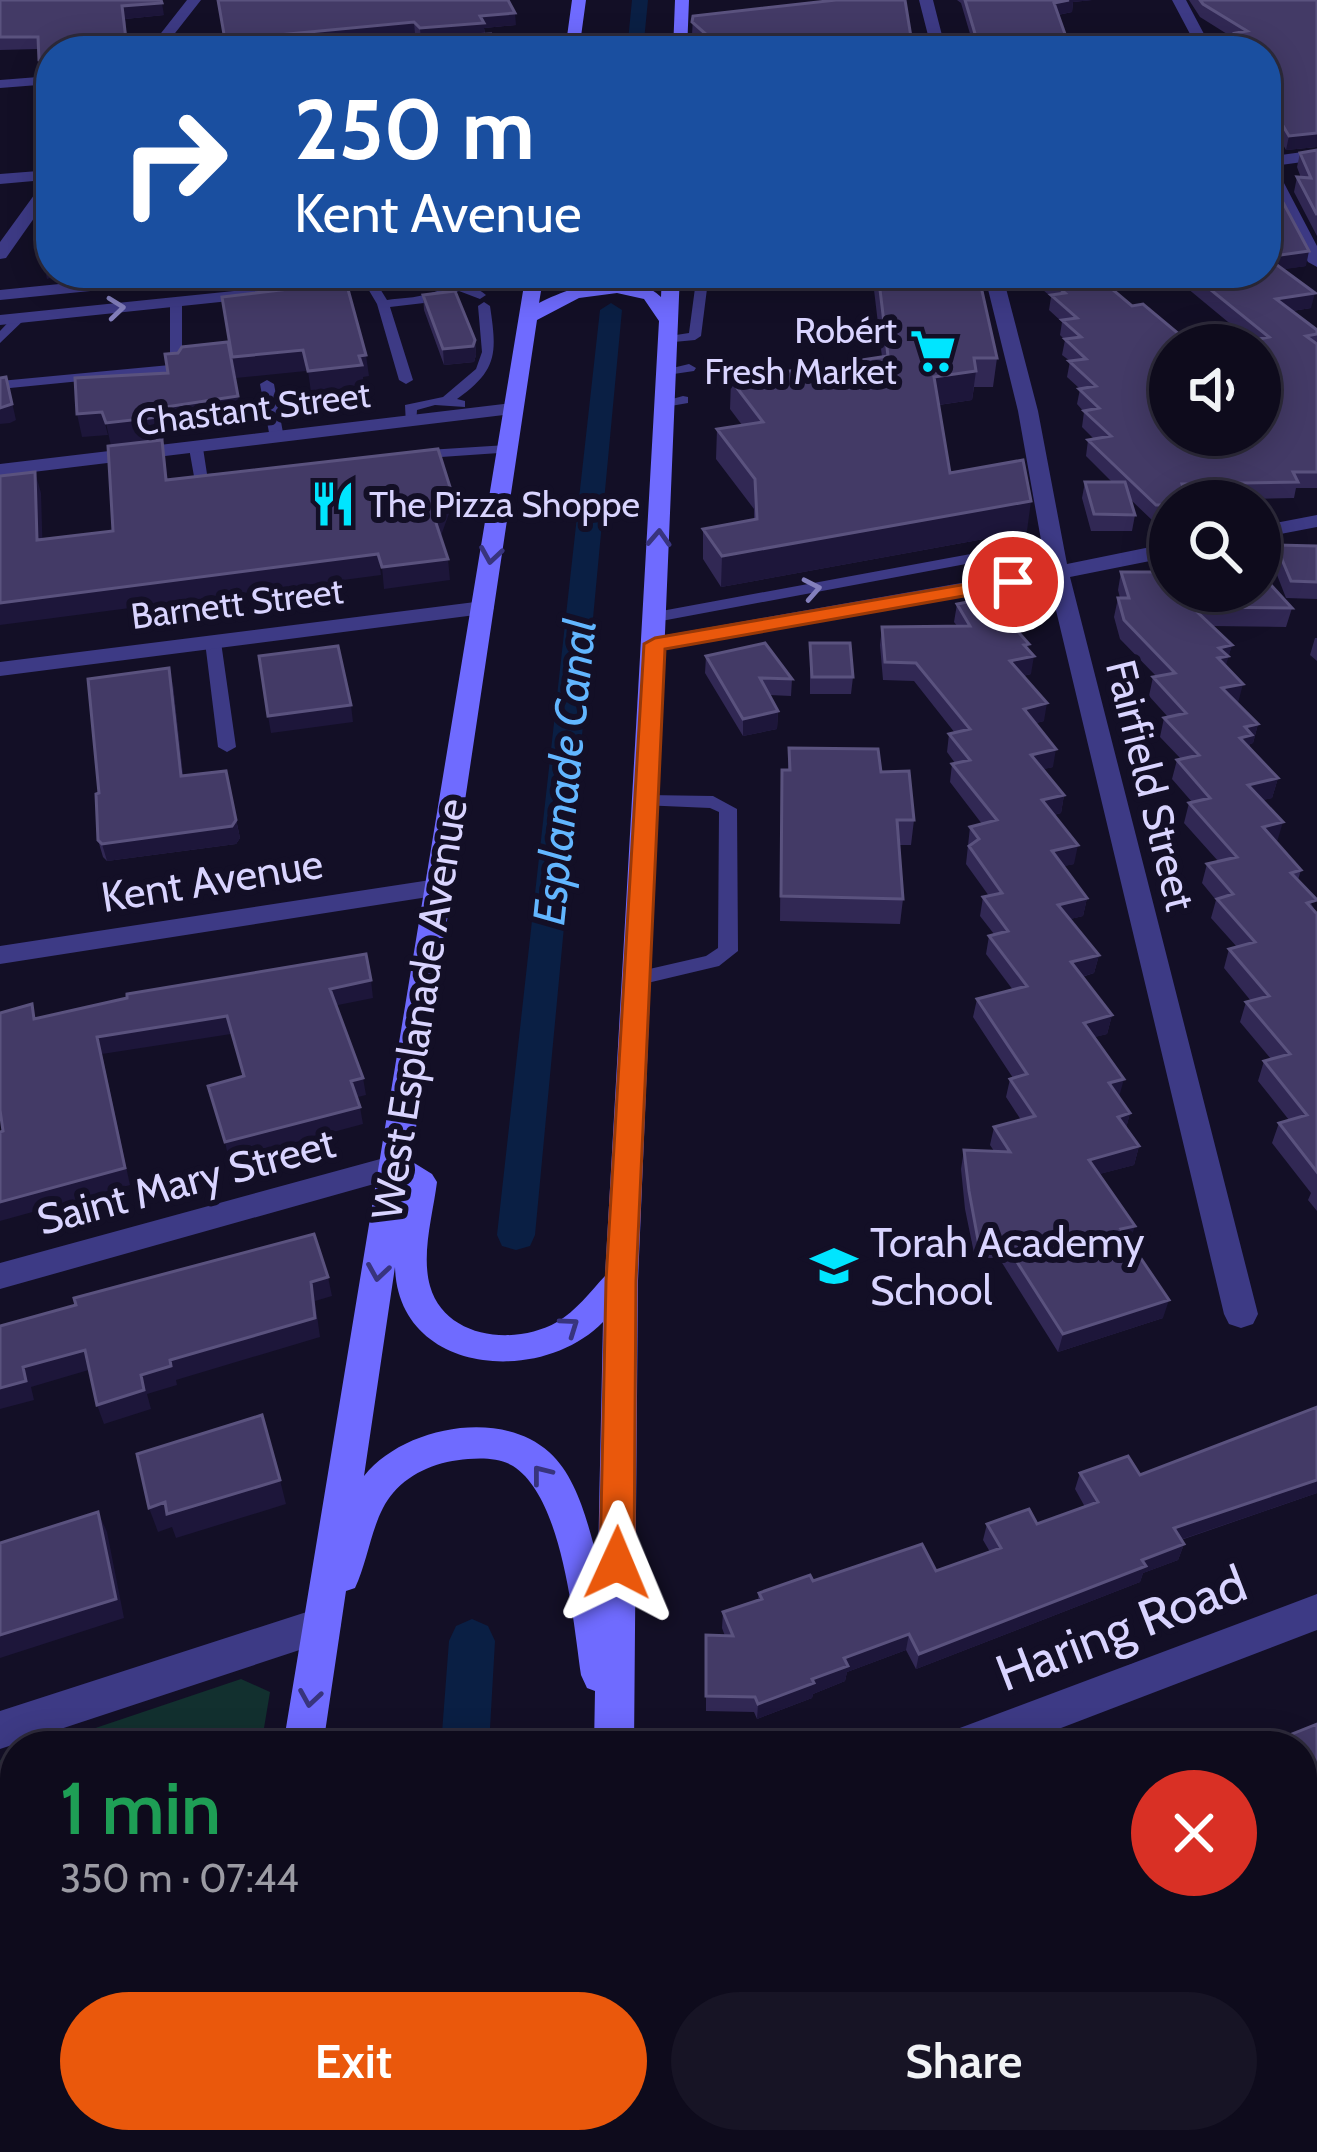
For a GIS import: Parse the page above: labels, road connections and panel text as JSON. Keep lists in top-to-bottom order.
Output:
{
  "streets": {
    "main road": ["West Esplanade Avenue"],
    "street": [
      "Chastant Street",
      "Barnett Street",
      "Fairfield Street",
      "Kent Avenue",
      "Saint Mary Street",
      "Haring Road"
    ]
  },
  "crossings": [
    ["Chastant Street", "West Esplanade Avenue"],
    ["Barnett Street", "West Esplanade Avenue"],
    ["Kent Avenue", "West Esplanade Avenue"],
    ["West Esplanade Avenue", "Saint Mary Street"]
  ],
  "water": ["Esplanade Canal"],
  "places": {
    "supermarket": ["Robért Fresh Market"],
    "restaurant": ["The Pizza Shoppe"],
    "school or university": ["Torah Academy School"]
  },
  "page": {
    "turn": ["250 m", "Kent Avenue"],
    "heading": ["1 min", "350 m · 07:44"],
    "buttons": ["Exit", "Share"]
  }
}
